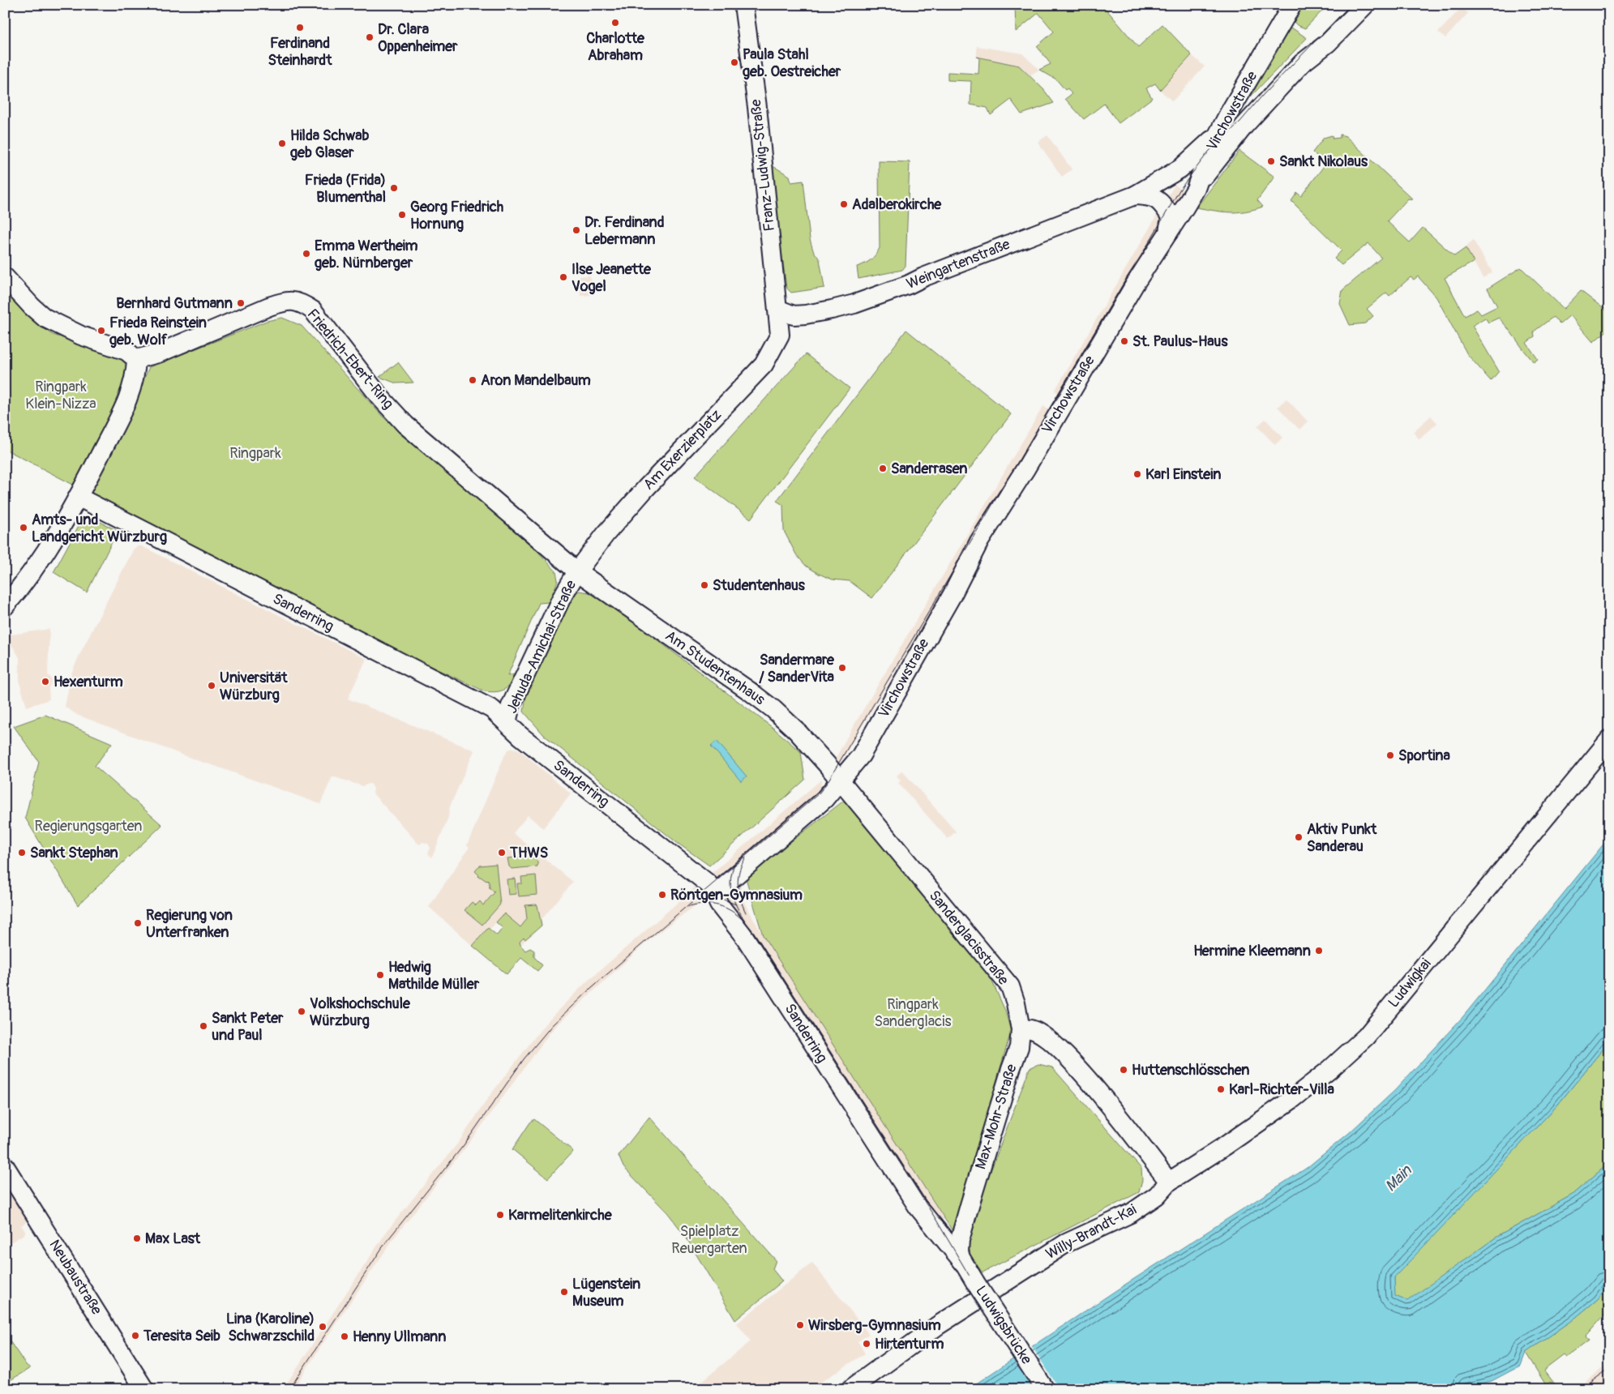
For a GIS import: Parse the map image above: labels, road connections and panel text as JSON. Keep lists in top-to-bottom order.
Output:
{
  "streets": {
    "street": [
      "Virchowstraße",
      "Franz-Ludwig-Straße",
      "Weingartenstraße",
      "Friedrich-Ebert-Ring",
      "Am Exerzierplatz",
      "Sanderring",
      "Jehuda-Amichai-Straße",
      "Am Studentenhaus",
      "Sanderglacisstraße",
      "Ludwigkai",
      "Max-Mohr-Straße",
      "Willy-Brandt-Kai",
      "Neubaustraße",
      "Ludwigsbrücke"
    ]
  },
  "crossings": [
    ["Virchowstraße", "Weingartenstraße"],
    ["Virchowstraße", "Sanderring"],
    ["Virchowstraße", "Am Studentenhaus"],
    ["Virchowstraße", "Sanderglacisstraße"],
    ["Franz-Ludwig-Straße", "Weingartenstraße"],
    ["Franz-Ludwig-Straße", "Am Exerzierplatz"],
    ["Weingartenstraße", "Am Exerzierplatz"],
    ["Friedrich-Ebert-Ring", "Am Exerzierplatz"],
    ["Friedrich-Ebert-Ring", "Jehuda-Amichai-Straße"],
    ["Friedrich-Ebert-Ring", "Am Studentenhaus"],
    ["Am Exerzierplatz", "Jehuda-Amichai-Straße"],
    ["Am Exerzierplatz", "Am Studentenhaus"],
    ["Sanderring", "Jehuda-Amichai-Straße"],
    ["Sanderring", "Ludwigsbrücke"],
    ["Jehuda-Amichai-Straße", "Am Studentenhaus"],
    ["Am Studentenhaus", "Sanderglacisstraße"],
    ["Sanderglacisstraße", "Max-Mohr-Straße"],
    ["Ludwigkai", "Willy-Brandt-Kai"]
  ],
  "water": ["Main"],
  "parks": [
    "Ringpark Klein-Nizza",
    "Ringpark",
    "Regierungsgarten",
    "Ringpark Sanderglacis",
    "Spielplatz Reuergarten"
  ],
  "places": [
    "Charlotte Abraham",
    "Ferdinand Steinhardt",
    "Dr. Clara Oppenheimer",
    "Paula Stahl geb. Oestreicher",
    "Hilda Schwab geb Glaser",
    "Sankt Nikolaus",
    "Frieda (Frida) Blumenthal",
    "Adalberokirche",
    "Georg Friedrich Hornung",
    "Dr. Ferdinand Lebermann",
    "Emma Wertheim geb. Nürnberger",
    "Ilse Jeanette Vogel",
    "Bernhard Gutmann",
    "Frieda Reinstein geb. Wolf",
    "St. Paulus-Haus",
    "Aron Mandelbaum",
    "Sanderrasen",
    "Karl Einstein",
    "Amts- und Landgericht Würzburg",
    "Studentenhaus",
    "Sandermare / SanderVita",
    "Hexenturm",
    "Universität Würzburg",
    "Sportina",
    "Aktiv Punkt Sanderau",
    "Sankt Stephan",
    "THWS",
    "Röntgen-Gymnasium",
    "Regierung von Unterfranken",
    "Hermine Kleemann",
    "Hedwig Mathilde Müller",
    "Volkshochschule Würzburg",
    "Sankt Peter und Paul",
    "Huttenschlösschen",
    "Karl-Richter-Villa",
    "Karmelitenkirche",
    "Max Last",
    "Lügenstein Museum",
    "Wirsberg-Gymnasium",
    "Lina (Karoline) Schwarzschild",
    "Teresita Seib",
    "Henny Ullmann",
    "Hirtenturm"
  ]
}
